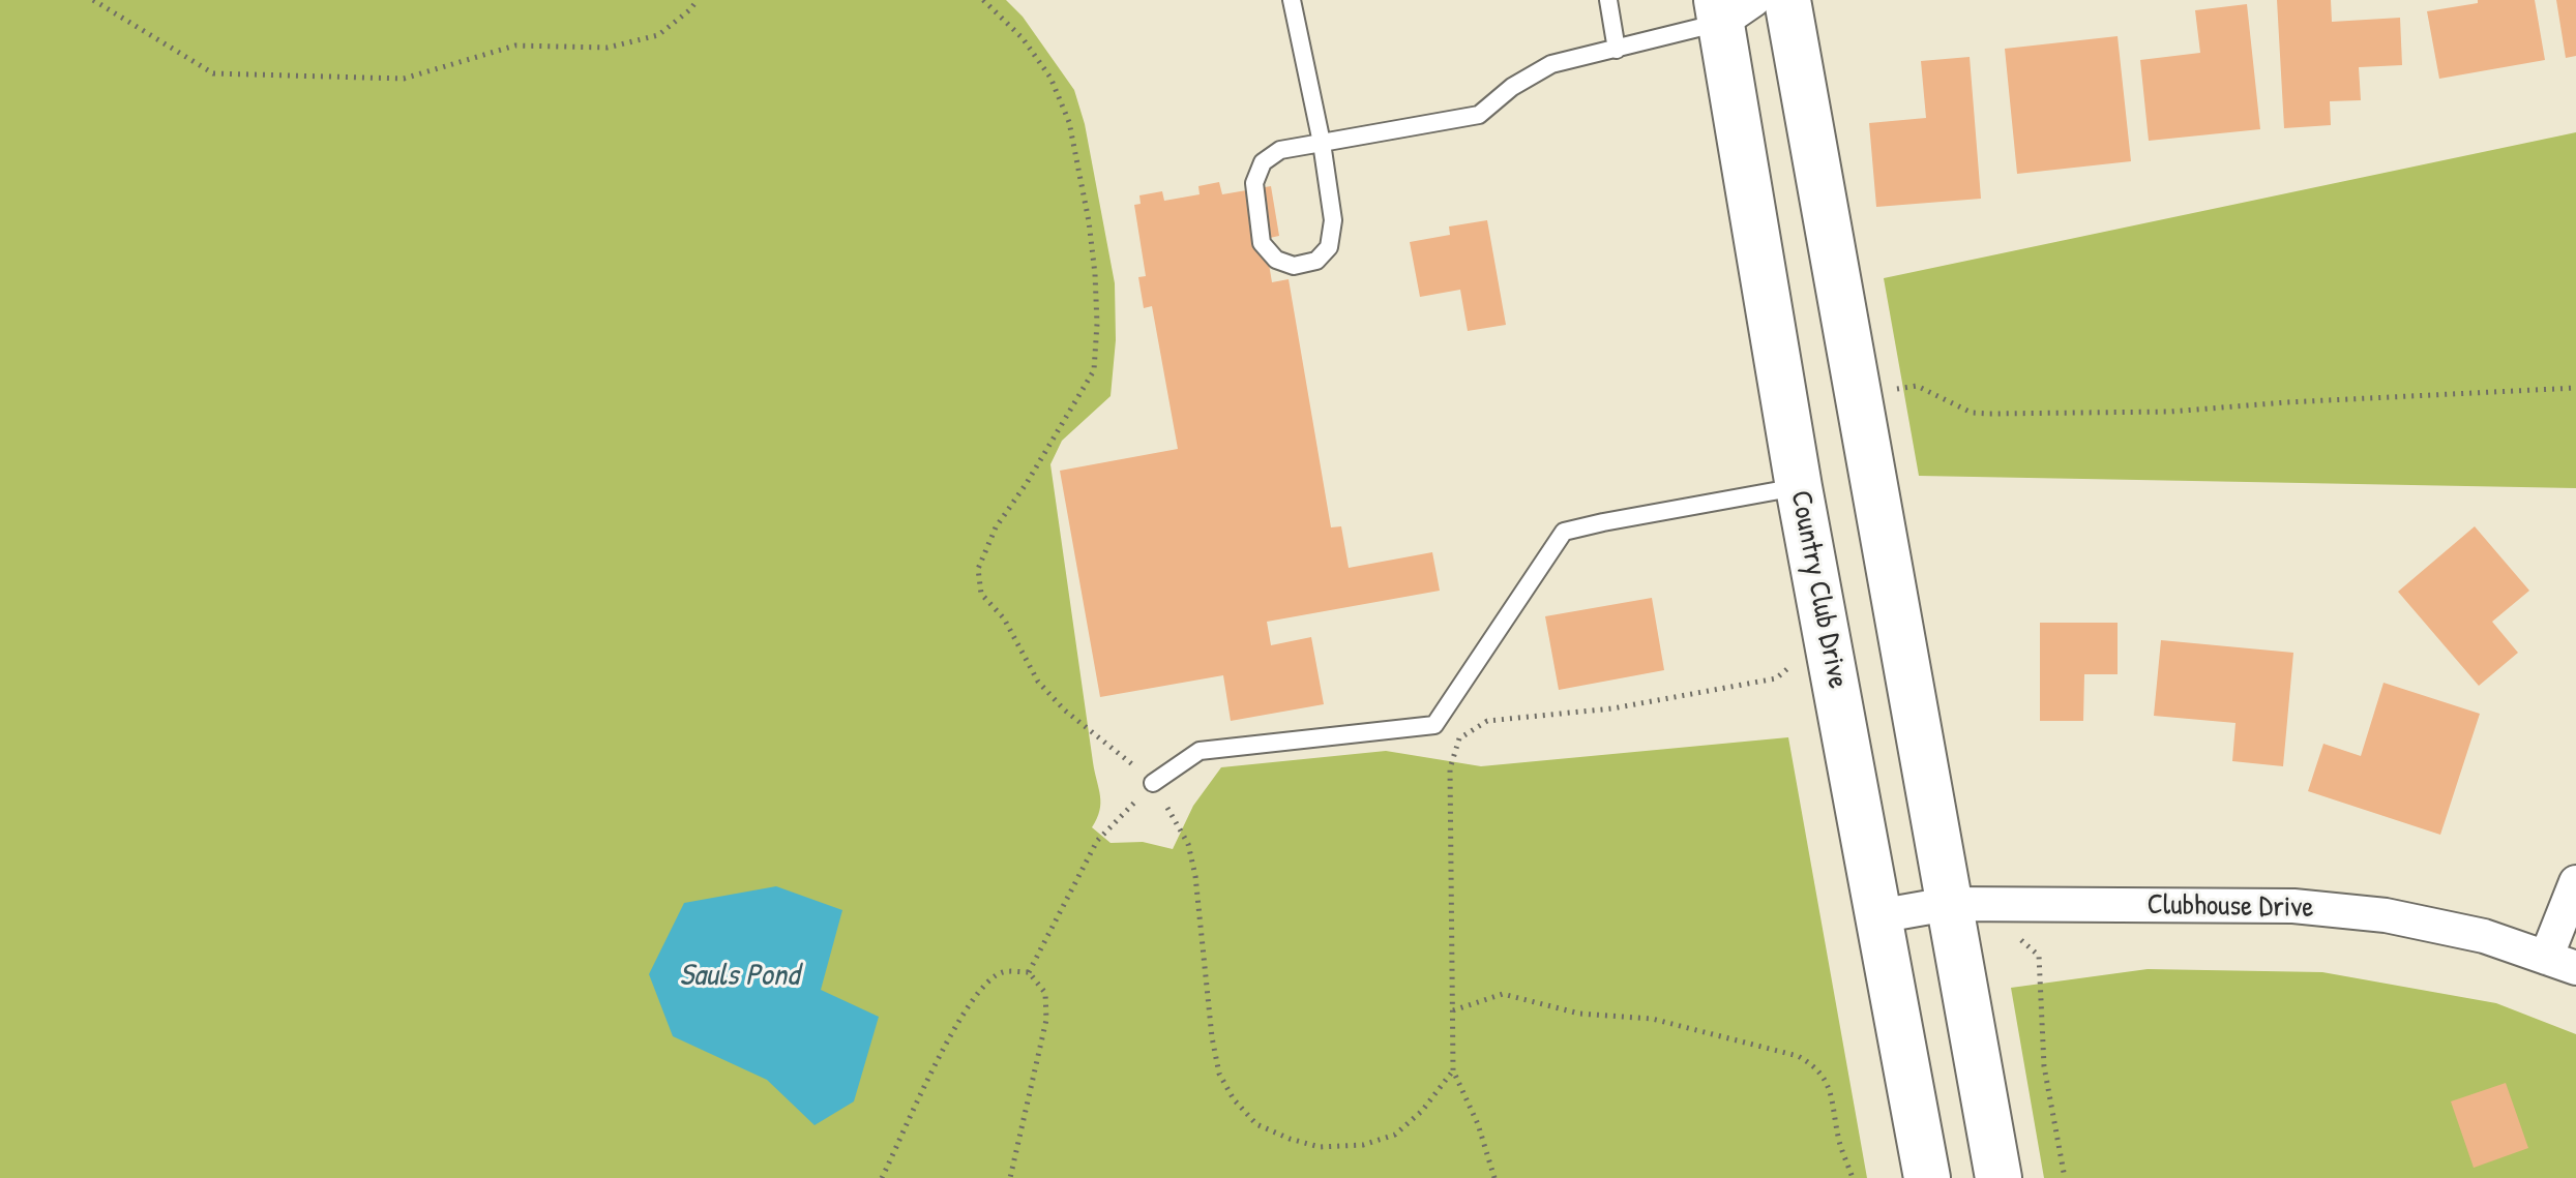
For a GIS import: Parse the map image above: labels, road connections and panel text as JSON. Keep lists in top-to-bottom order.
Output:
{
  "streets": {
    "main road": ["Country Club Drive"],
    "street": ["Clubhouse Drive"]
  },
  "crossings": [
    ["Country Club Drive", "Clubhouse Drive"]
  ],
  "water": ["Sauls Pond"]
}
